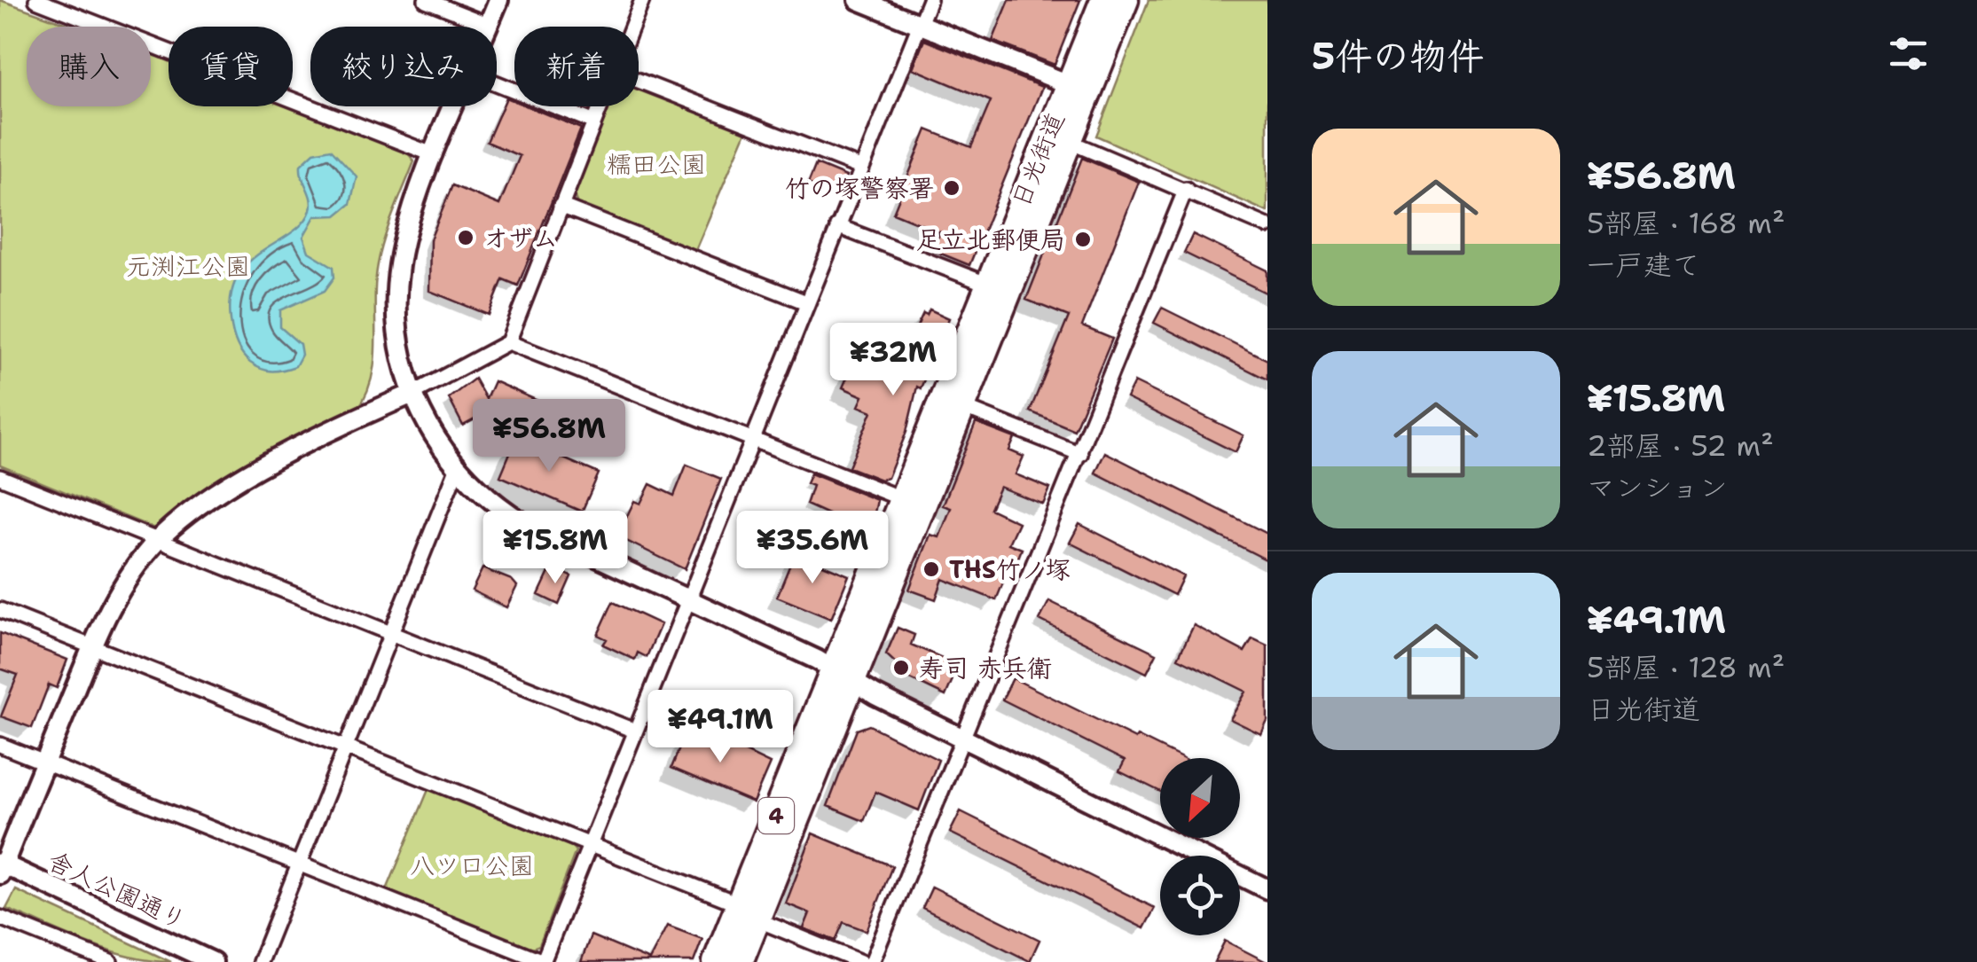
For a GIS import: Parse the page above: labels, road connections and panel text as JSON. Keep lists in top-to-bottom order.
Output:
{
  "streets": {
    "highway": ["日光街道", "4"],
    "street": ["舎人公園通り"]
  },
  "parks": ["糯田公園", "元渕江公園", "八ツ口公園"],
  "places": [
    "竹の塚警察署",
    "オザム",
    "足立北郵便局",
    "THS竹ノ塚",
    "寿司 赤兵衛"
  ],
  "north": "bottom left",
  "page": {
    "heading": "5件の物件",
    "chip": [
      "購入",
      "賃貸",
      "絞り込み",
      "新着"
    ],
    "list": [
      {
        "name": "¥56.8M",
        "note": "5部屋 · 168 m² · 一戸建て"
      },
      {
        "name": "¥15.8M",
        "note": "2部屋 · 52 m² · マンション"
      },
      {
        "name": "¥49.1M",
        "note": "5部屋 · 128 m² · 日光街道"
      }
    ],
    "price": [
      "¥32M",
      "¥56.8M",
      "¥15.8M",
      "¥35.6M",
      "¥49.1M"
    ]
  }
}
